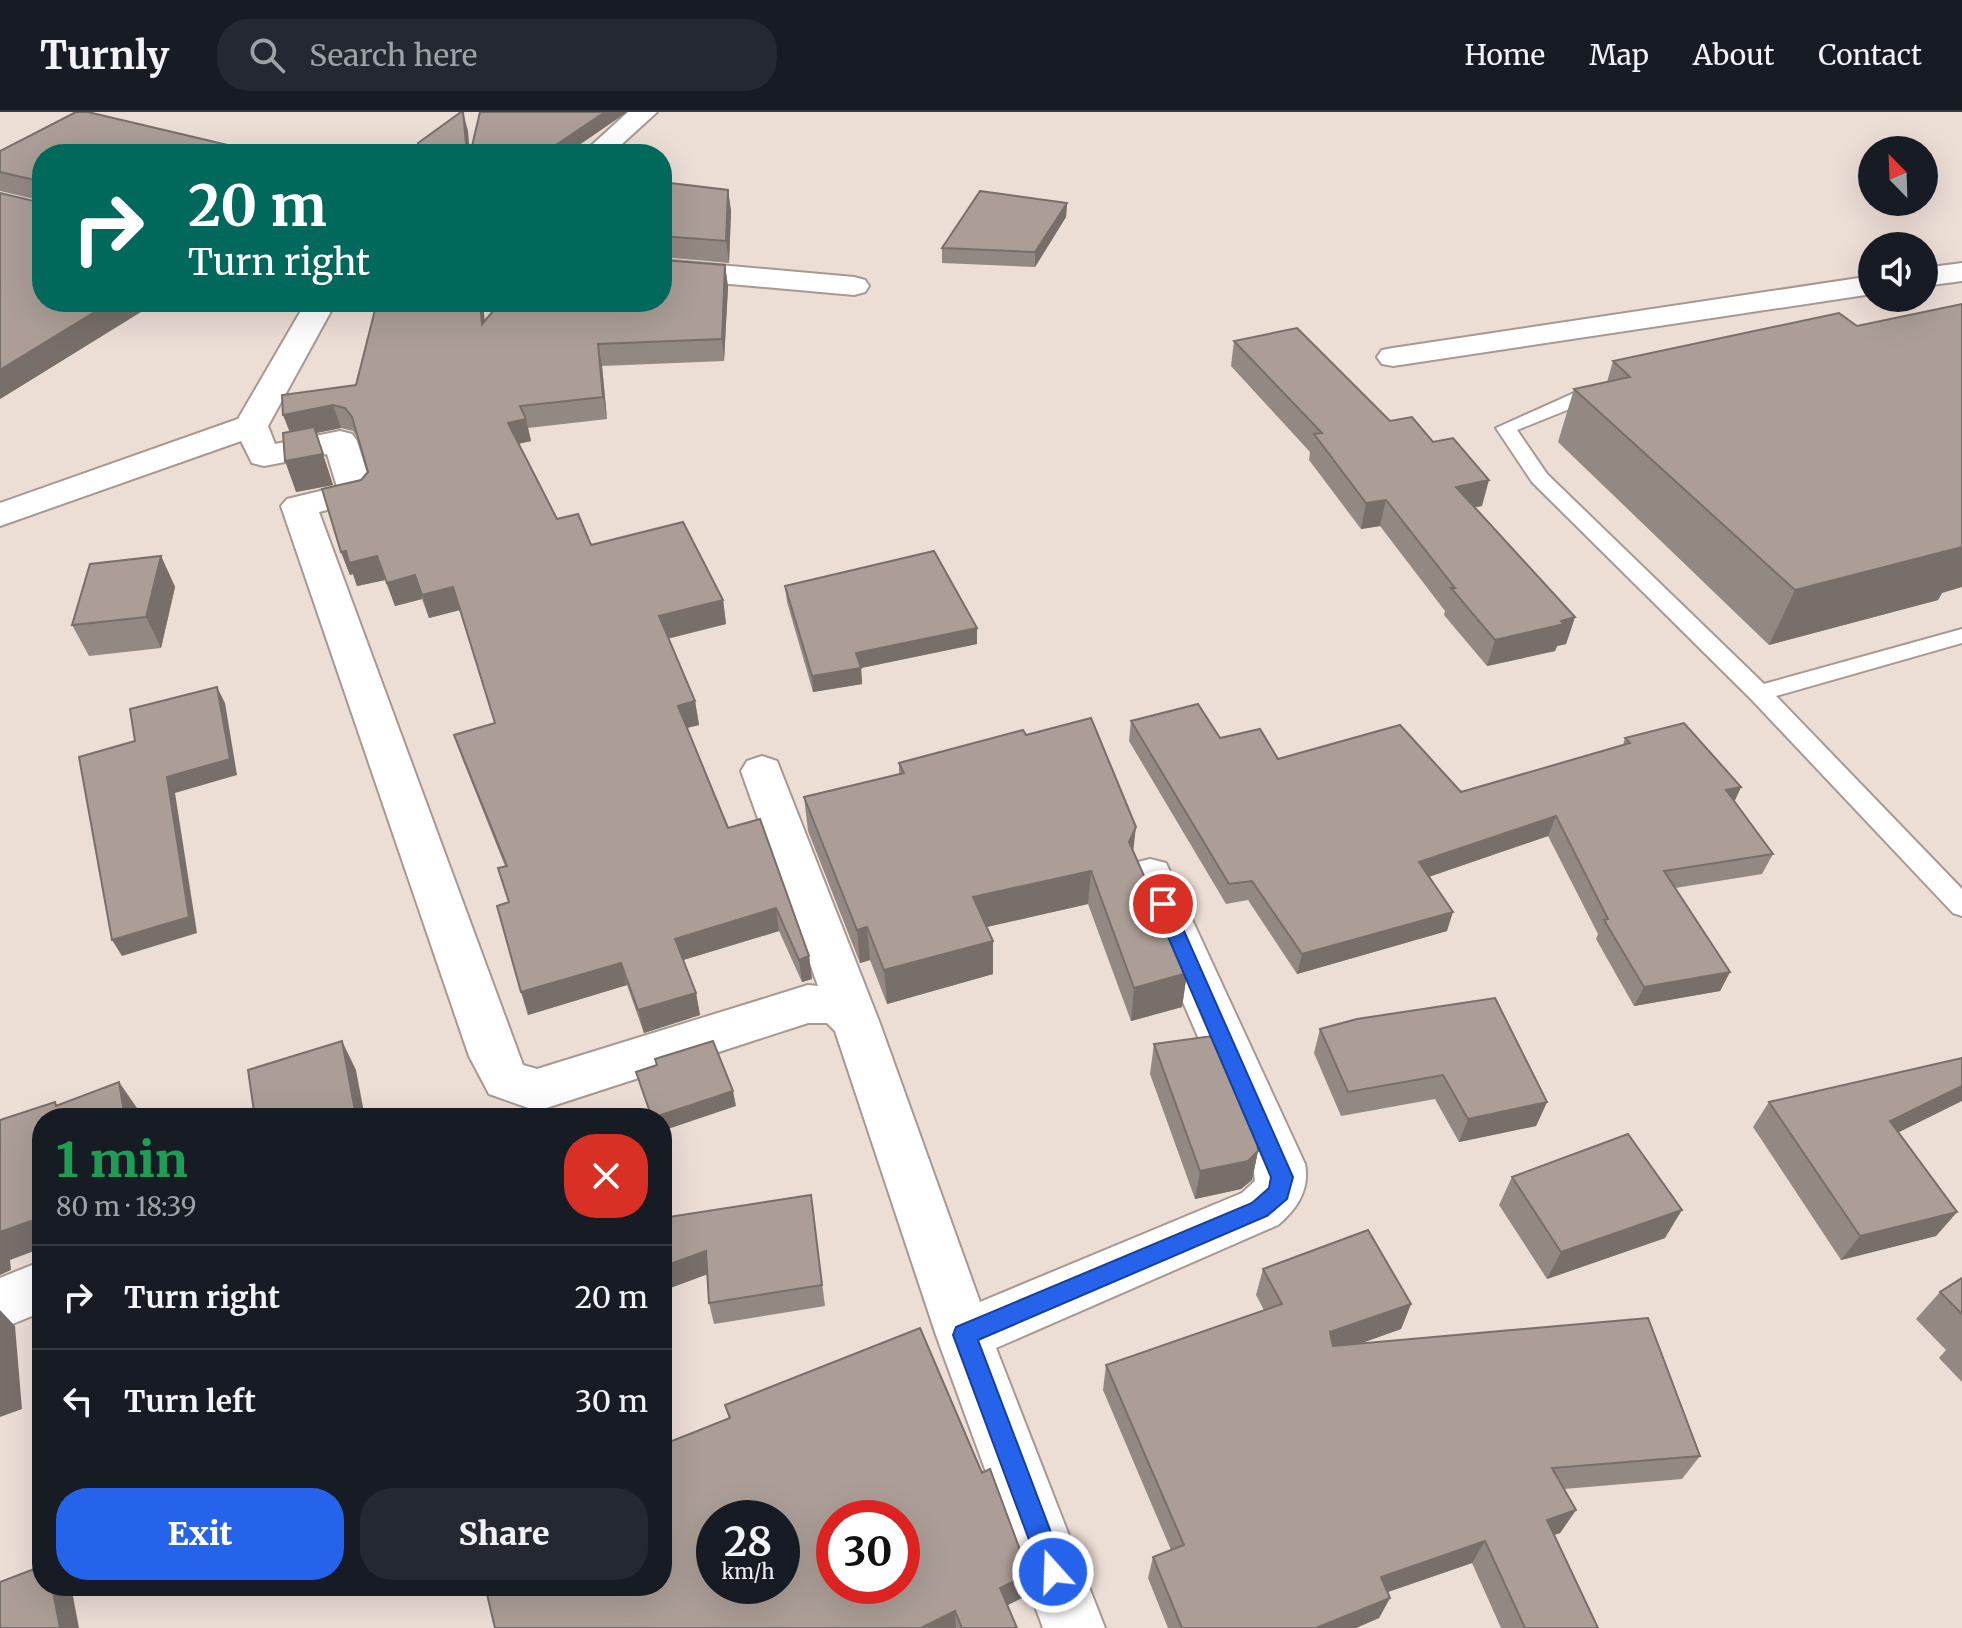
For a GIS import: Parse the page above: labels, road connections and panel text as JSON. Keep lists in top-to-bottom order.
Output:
{
  "north": "top left",
  "page": {
    "header": "Turnly",
    "search": "Search here",
    "nav": [
      "Home",
      "Map",
      "About",
      "Contact"
    ],
    "turn": ["20 m", "Turn right"],
    "heading": ["1 min", "80 m · 18:39"],
    "list": [
      {
        "name": "Turn right",
        "value": "20 m"
      },
      {
        "name": "Turn left",
        "value": "30 m"
      }
    ],
    "buttons": ["Exit", "Share"],
    "speed": "28 km/h",
    "limit": "30"
  }
}
